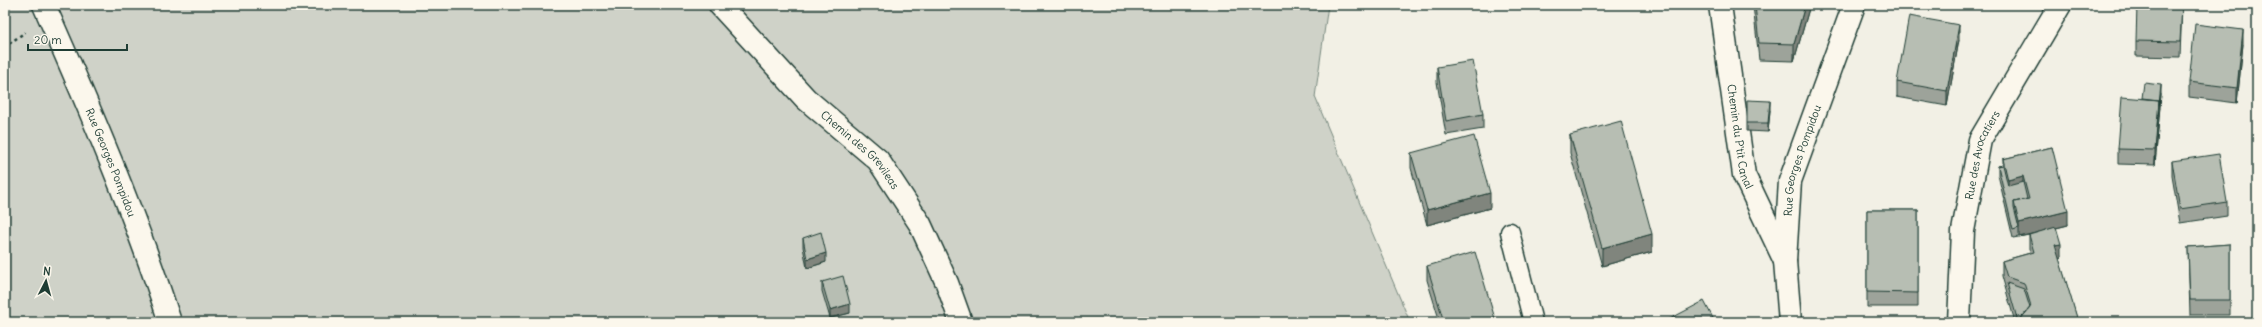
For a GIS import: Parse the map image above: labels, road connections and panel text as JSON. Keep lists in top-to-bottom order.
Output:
{
  "streets": {
    "street": [
      "Chemin du P'tit Canal",
      "Chemin des Grevileas",
      "Rue des Avocatiers",
      "Rue Georges Pompidou"
    ]
  },
  "crossings": [
    ["Chemin du P'tit Canal", "Rue Georges Pompidou"]
  ],
  "scale_bar": "20 m",
  "north": "top"
}
